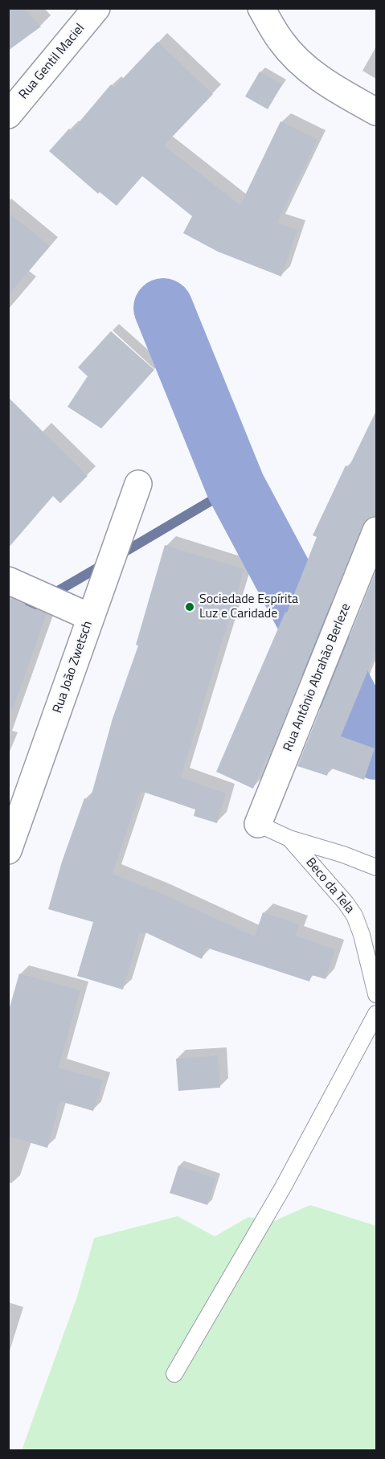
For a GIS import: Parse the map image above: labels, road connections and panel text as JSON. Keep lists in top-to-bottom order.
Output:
{
  "streets": {
    "street": ["Rua Gentil Maciel", "Rua João Zwetsch", "Rua Antônio Abrahão Berleze"],
    "lane": ["Beco da Tela"]
  },
  "crossings": [
    ["Rua Antônio Abrahão Berleze", "Beco da Tela"]
  ],
  "places": ["Sociedade Espírita Luz e Caridade"]
}
